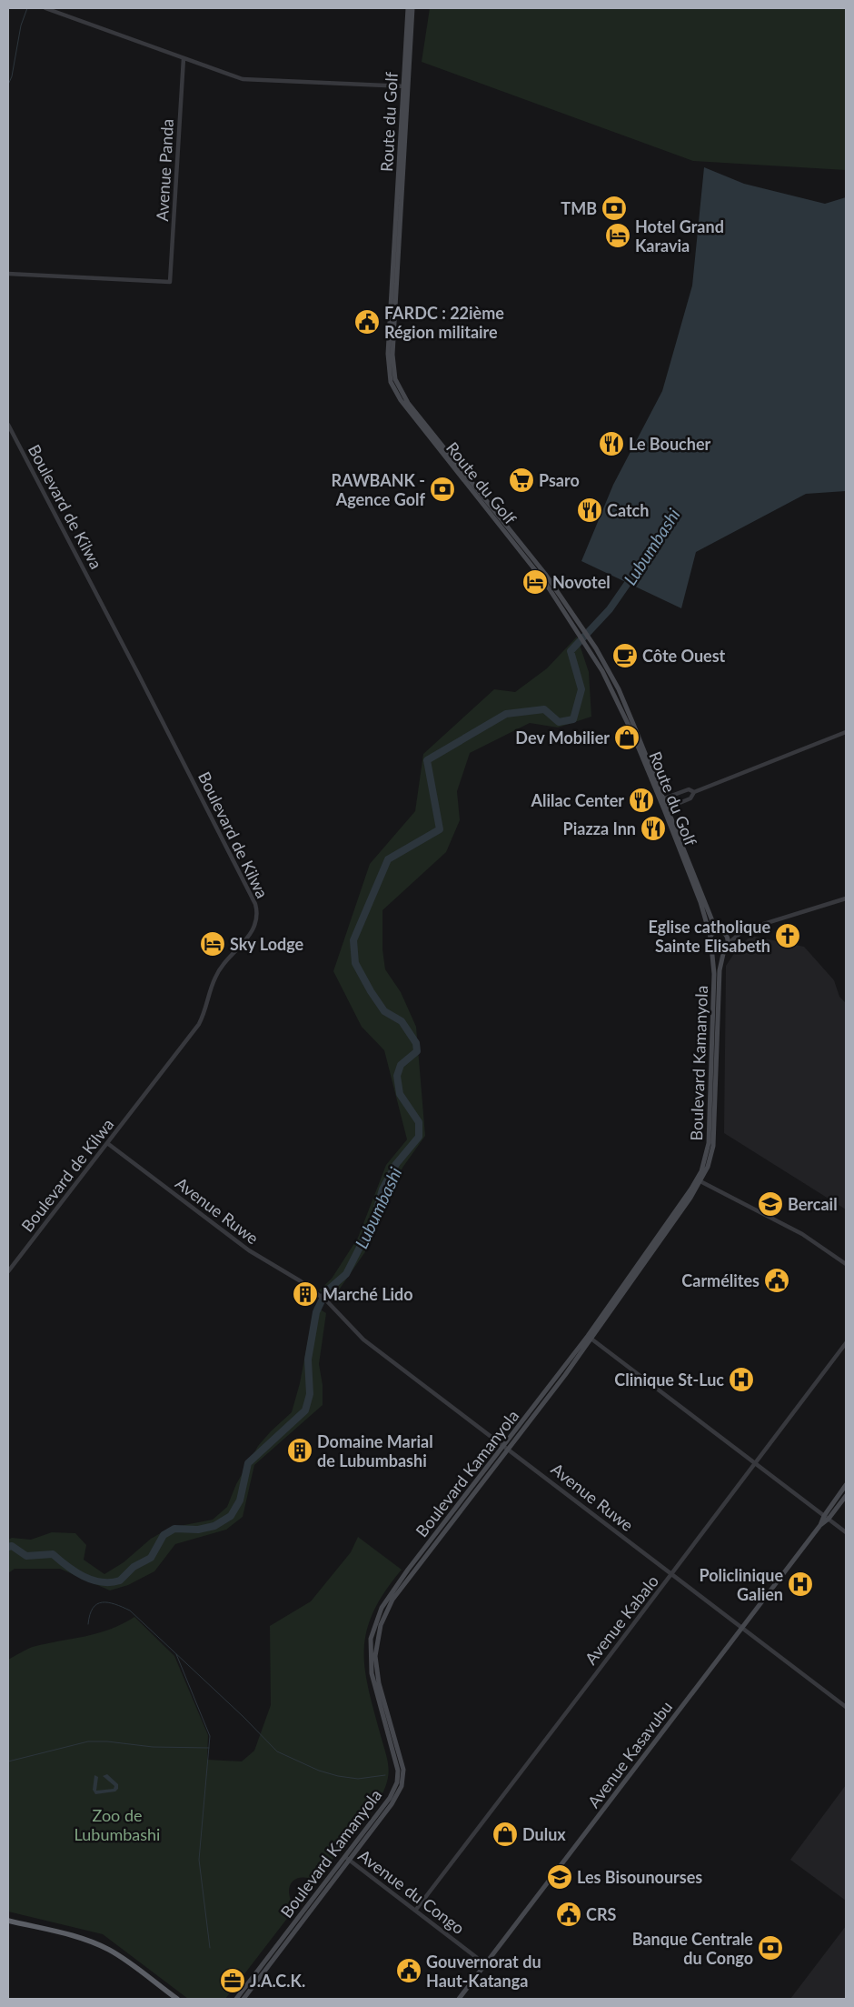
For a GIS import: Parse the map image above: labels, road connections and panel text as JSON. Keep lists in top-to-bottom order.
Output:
{
  "streets": {
    "main road": ["Route du Golf", "Boulevard Kamanyola", "Avenue Kasavubu"],
    "street": [
      "Avenue Panda",
      "Boulevard de Kilwa",
      "Avenue Ruwe",
      "Avenue Kabalo",
      "Avenue du Congo"
    ]
  },
  "crossings": [
    ["Route du Golf", "Boulevard Kamanyola"],
    ["Boulevard de Kilwa", "Avenue Ruwe"],
    ["Boulevard Kamanyola", "Avenue Ruwe"],
    ["Boulevard Kamanyola", "Avenue du Congo"],
    ["Avenue Ruwe", "Avenue Kabalo"],
    ["Avenue Ruwe", "Avenue Kasavubu"],
    ["Avenue Kabalo", "Avenue du Congo"],
    ["Avenue Kasavubu", "Avenue du Congo"]
  ],
  "water": ["Lubumbashi"],
  "parks": ["Zoo de Lubumbashi"],
  "places": {
    "bank": ["TMB", "RAWBANK - Agence Golf", "Banque Centrale du Congo"],
    "hotel": ["Hotel Grand Karavia", "Novotel", "Sky Lodge"],
    "public building": [
      "FARDC : 22ième Région militaire",
      "Carmélites",
      "CRS",
      "Gouvernorat du Haut-Katanga"
    ],
    "restaurant": [
      "Le Boucher",
      "Catch",
      "Alilac Center",
      "Piazza Inn"
    ],
    "supermarket": ["Psaro"],
    "cafe": ["Côte Ouest"],
    "shop": ["Dev Mobilier", "Dulux"],
    "church": ["Eglise catholique Sainte Elisabeth"],
    "school or university": ["Bercail", "Les Bisounourses"],
    "building": ["Marché Lido", "Domaine Marial de Lubumbashi"],
    "hospital": ["Clinique St-Luc", "Policlinique Galien"],
    "office": ["J.A.C.K."]
  }
}
